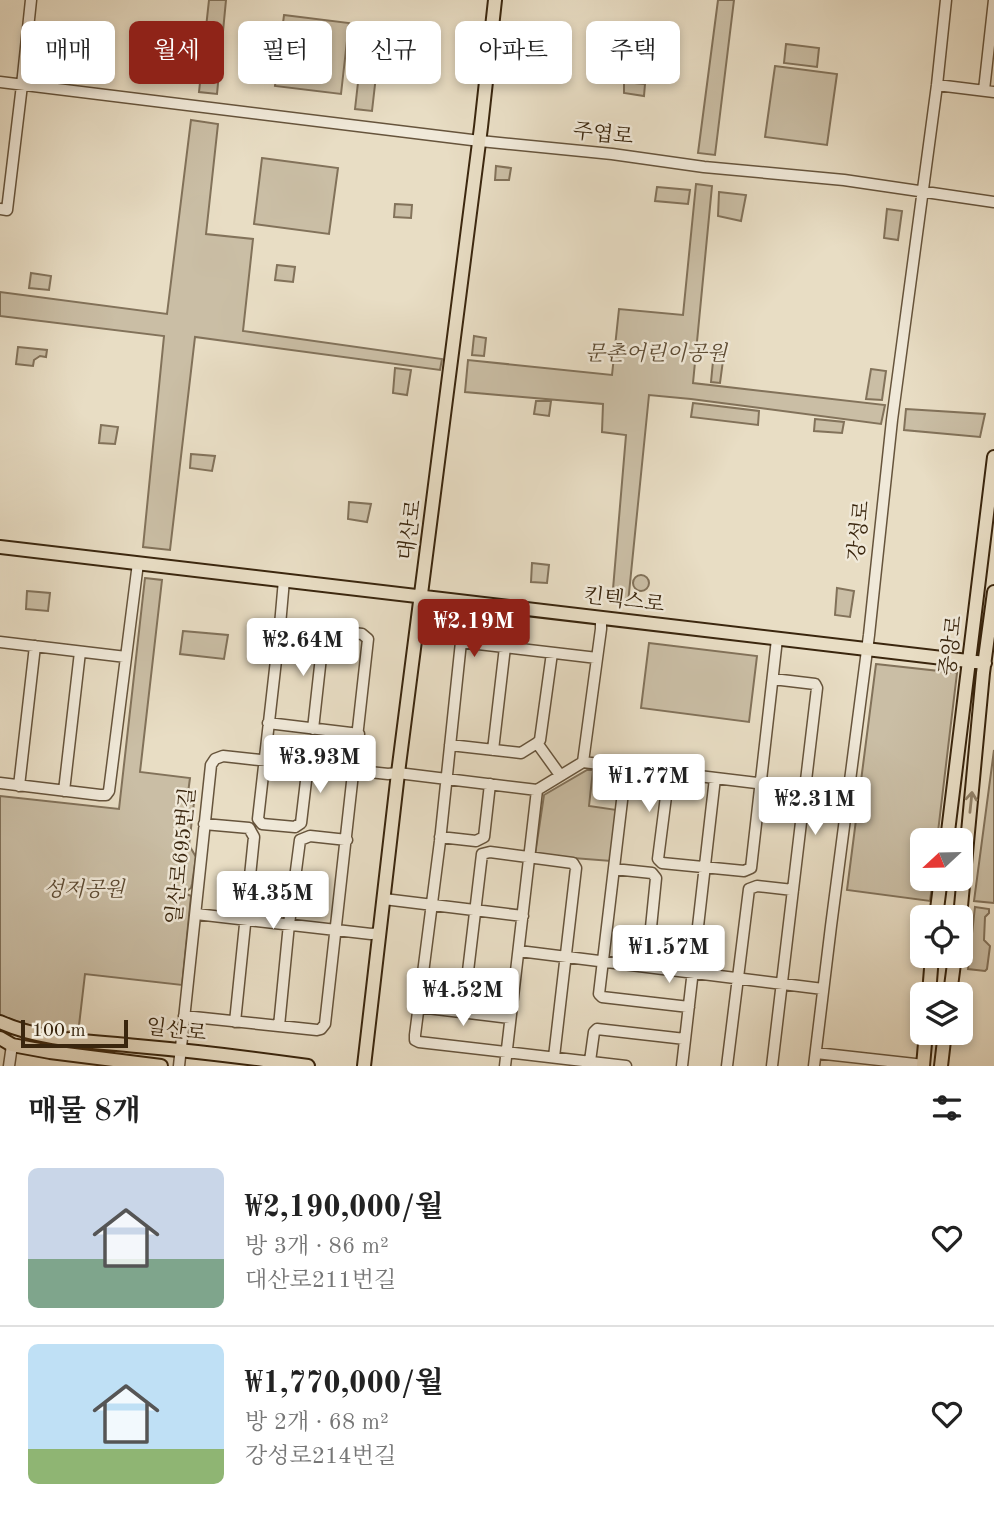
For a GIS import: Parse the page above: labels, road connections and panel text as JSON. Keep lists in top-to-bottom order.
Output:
{
  "streets": {
    "main road": [
      "대산로",
      "킨텍스로",
      "중앙로",
      "일산로"
    ],
    "street": ["주엽로", "강성로", "일산로695번길"]
  },
  "crossings": [
    ["주엽로", "대산로"],
    ["주엽로", "강성로"],
    ["대산로", "킨텍스로"],
    ["대산로", "일산로695번길"],
    ["강성로", "킨텍스로"],
    ["킨텍스로", "중앙로"],
    ["일산로695번길", "일산로"]
  ],
  "parks": ["문촌어린이공원", "성저공원"],
  "scale_bar": "100 m",
  "north": "left",
  "page": {
    "chip": [
      "매매",
      "월세",
      "필터",
      "신규",
      "아파트",
      "주택"
    ],
    "price": [
      "₩2.19M",
      "₩2.64M",
      "₩3.93M",
      "₩1.77M",
      "₩2.31M",
      "₩4.35M",
      "₩1.57M",
      "₩4.52M"
    ],
    "scale": "100 m",
    "heading": "매물 8개",
    "list": [
      {
        "name": "₩2,190,000/월",
        "note": "방 3개 · 86 m² · 대산로211번길"
      },
      {
        "name": "₩1,770,000/월",
        "note": "방 2개 · 68 m² · 강성로214번길"
      }
    ]
  }
}
